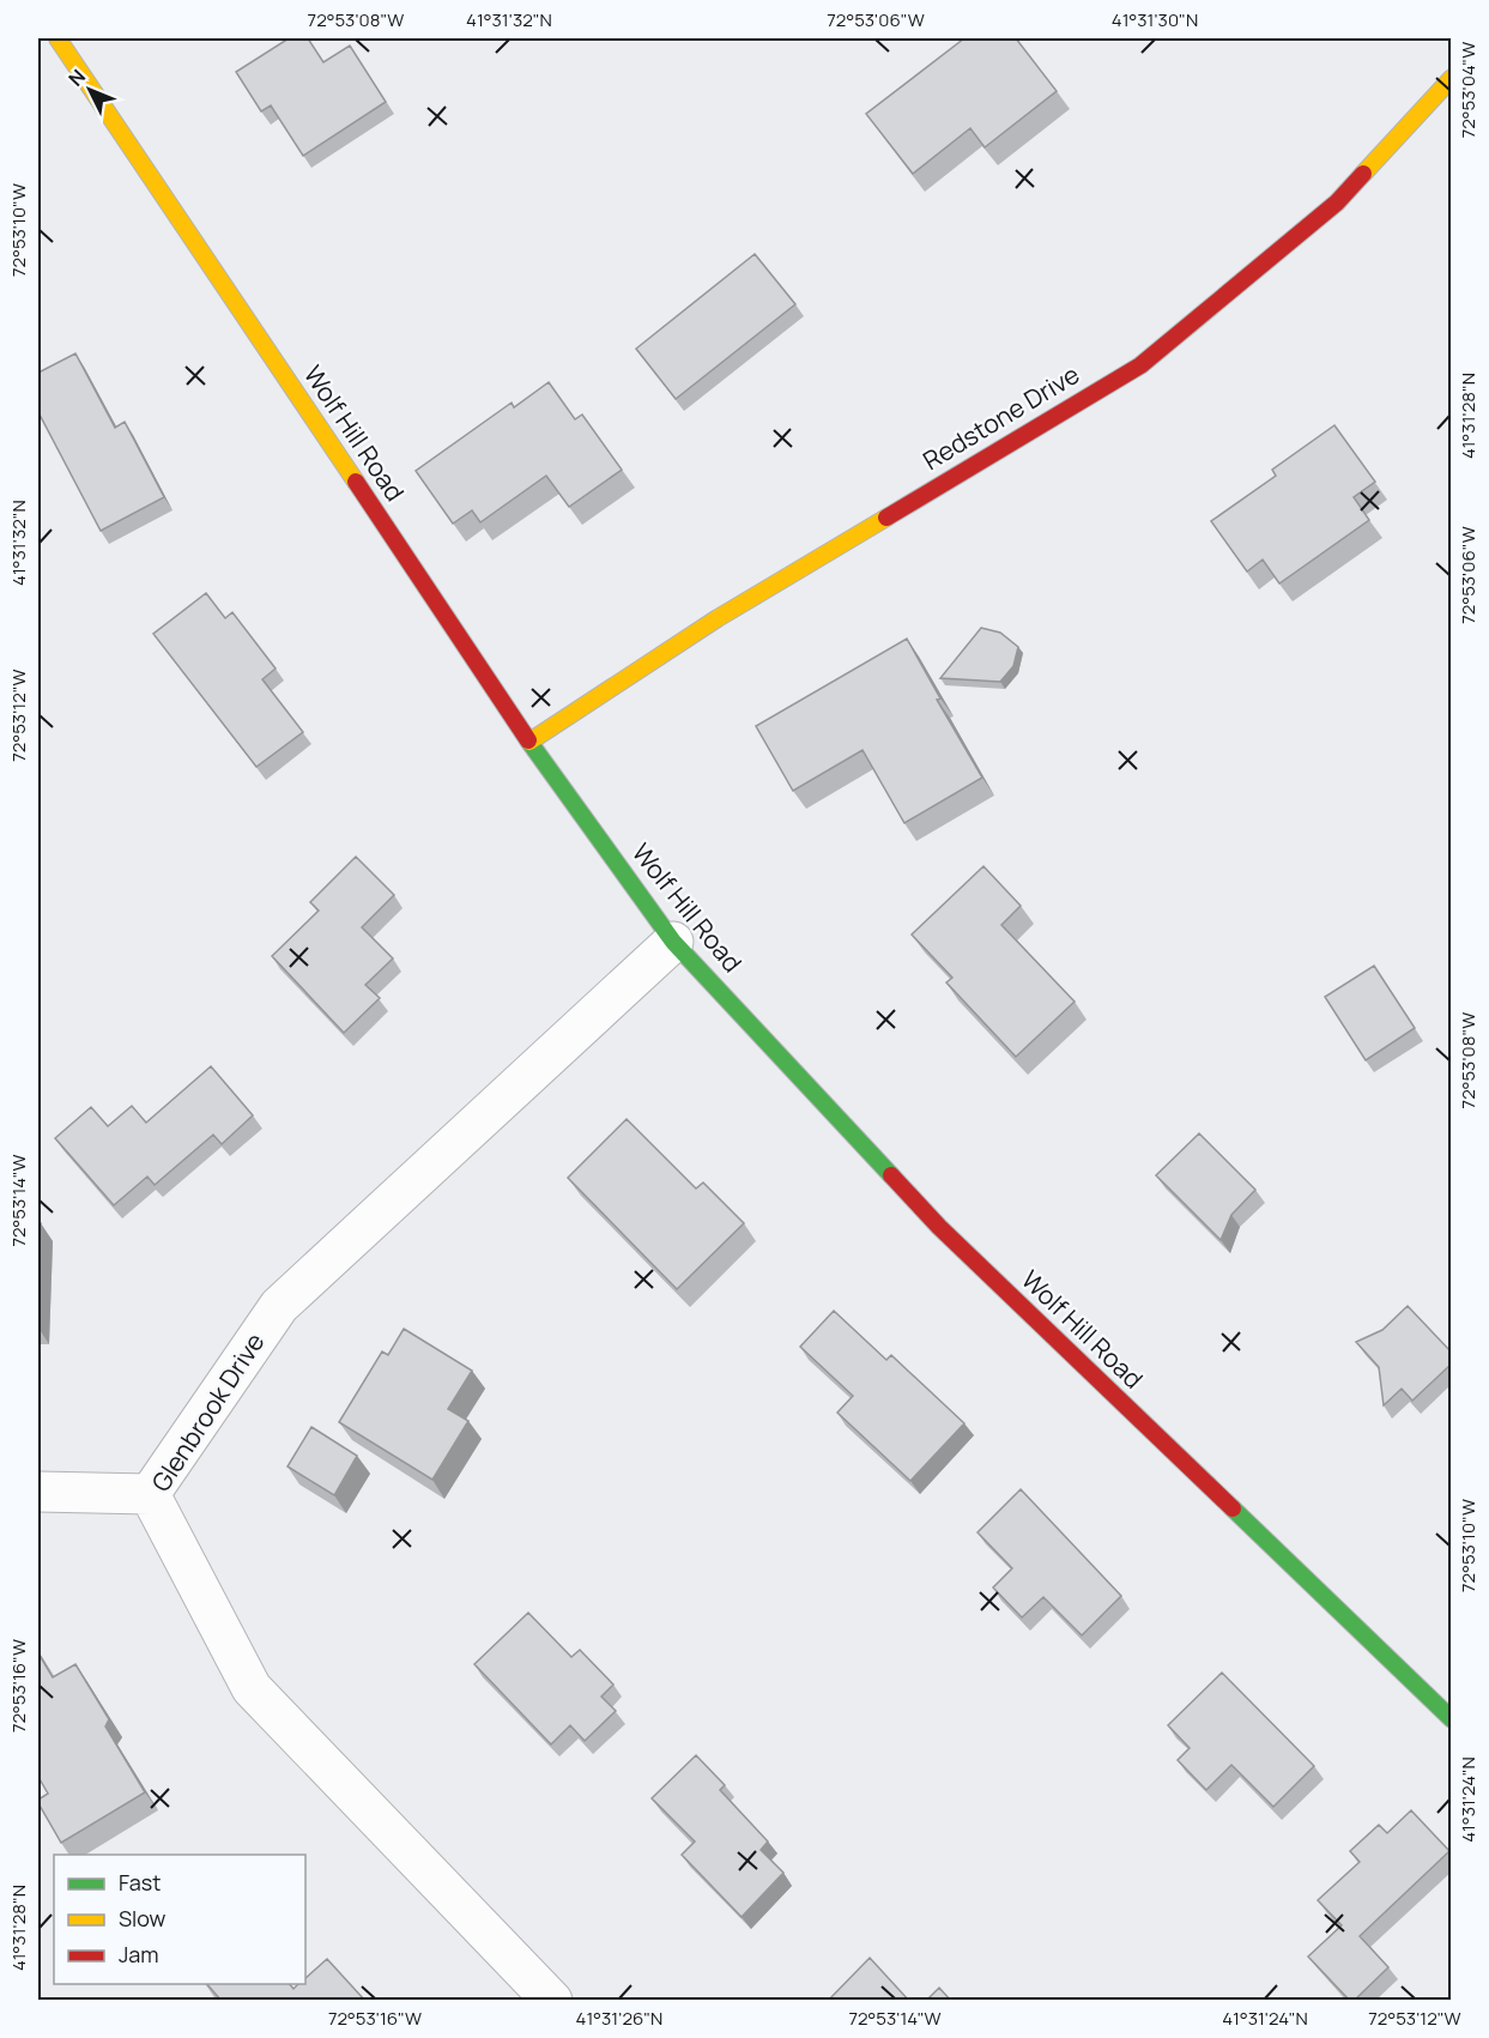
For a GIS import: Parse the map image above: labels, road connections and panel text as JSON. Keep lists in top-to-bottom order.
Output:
{
  "streets": {
    "street": ["Redstone Drive", "Wolf Hill Road", "Glenbrook Drive"]
  },
  "crossings": [
    ["Redstone Drive", "Wolf Hill Road"],
    ["Wolf Hill Road", "Glenbrook Drive"]
  ],
  "legend": ["Fast", "Slow", "Jam"],
  "north": "top left",
  "coordinates": [
    "72°53'08\"W",
    "41°31'32\"N",
    "72°53'06\"W",
    "41°31'30\"N",
    "72°53'04\"W",
    "72°53'10\"W",
    "41°31'28\"N",
    "72°53'12\"W",
    "72°53'14\"W",
    "72°53'16\"W",
    "41°31'24\"N",
    "41°31'26\"N"
  ]
}
